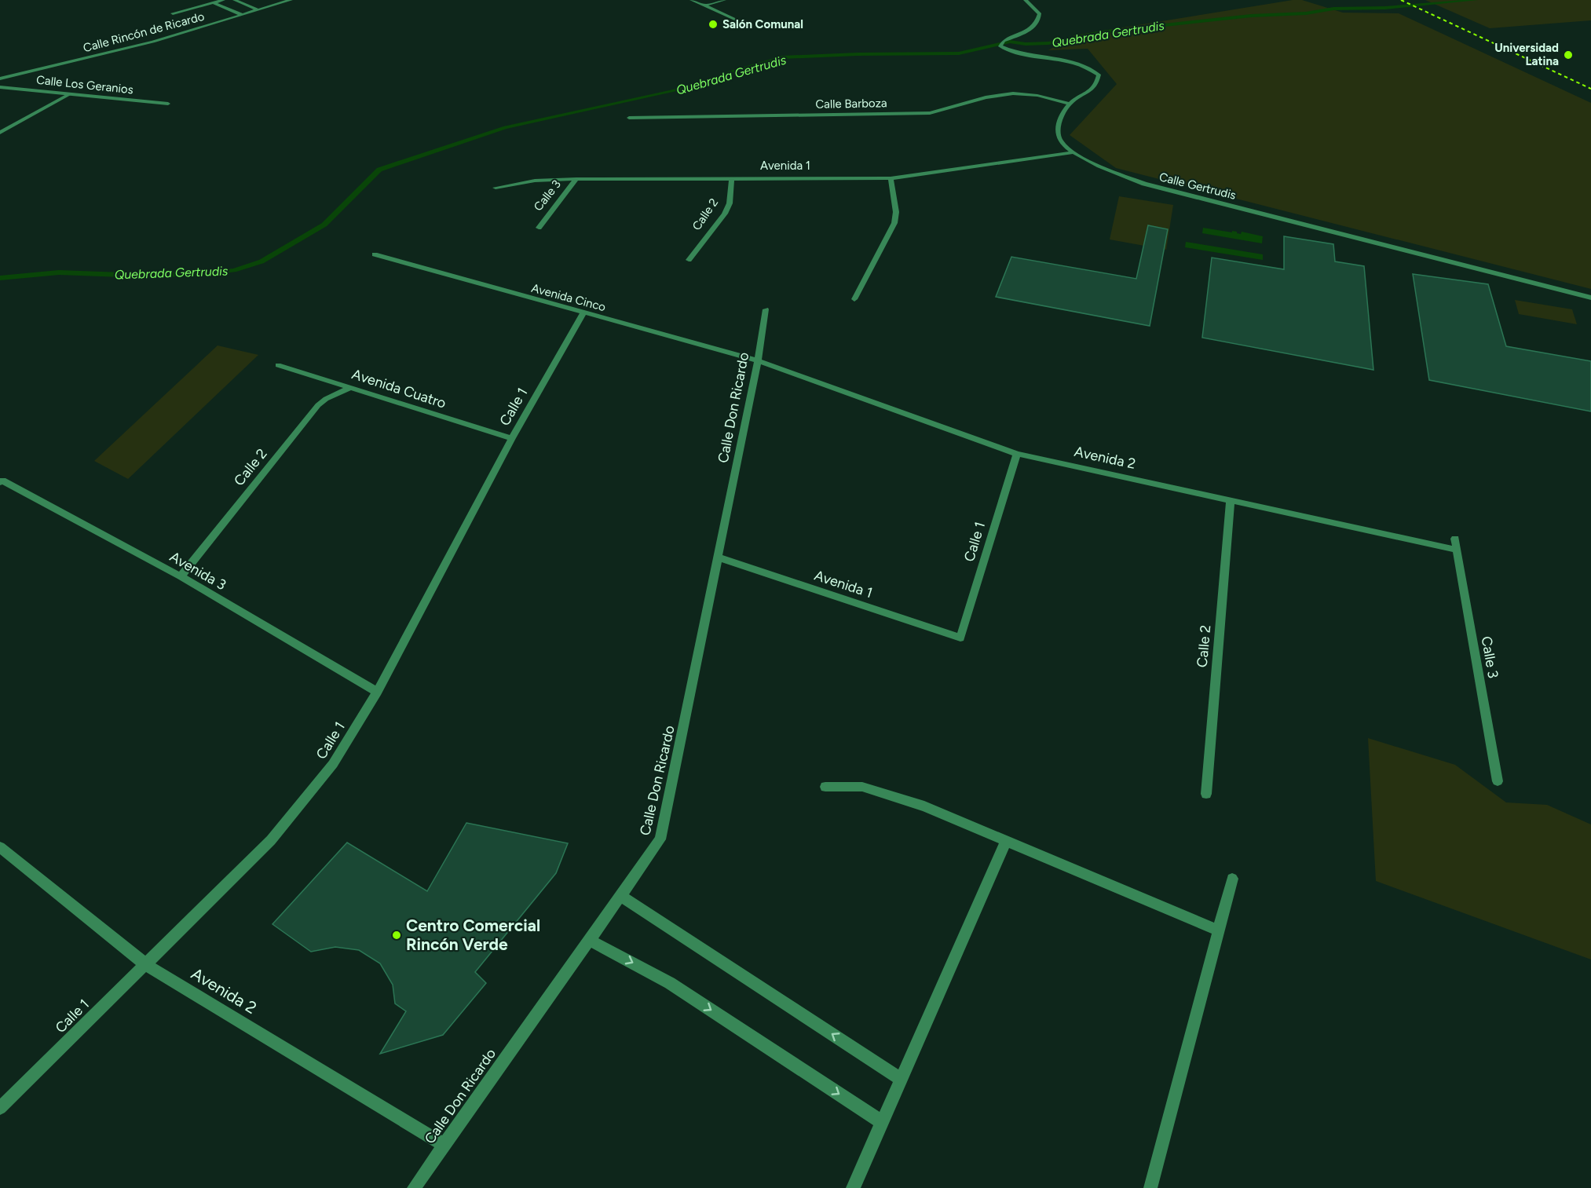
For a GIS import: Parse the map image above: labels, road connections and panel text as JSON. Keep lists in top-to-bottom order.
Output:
{
  "streets": {
    "street": [
      "Calle Rincón de Ricardo",
      "Calle Los Geranios",
      "Calle Barboza",
      "Avenida 1",
      "Calle Gertrudis",
      "Calle 3",
      "Calle 2",
      "Avenida Cinco",
      "Avenida Cuatro",
      "Calle 1",
      "Calle Don Ricardo",
      "Avenida 2",
      "Avenida 3"
    ]
  },
  "crossings": [
    ["Calle Barboza", "Calle Gertrudis"],
    ["Avenida 1", "Calle Gertrudis"],
    ["Avenida 1", "Calle 3"],
    ["Avenida 1", "Calle 2"],
    ["Avenida 1", "Calle 1"],
    ["Avenida 1", "Calle Don Ricardo"],
    ["Calle 3", "Avenida 2"],
    ["Calle 2", "Avenida Cuatro"],
    ["Calle 2", "Avenida 2"],
    ["Calle 2", "Avenida 3"],
    ["Avenida Cinco", "Calle 1"],
    ["Avenida Cinco", "Calle Don Ricardo"],
    ["Avenida Cinco", "Avenida 2"],
    ["Avenida Cuatro", "Calle 1"],
    ["Calle 1", "Avenida 2"],
    ["Calle 1", "Avenida 3"],
    ["Calle Don Ricardo", "Avenida 2"]
  ],
  "water": ["Quebrada Gertrudis"],
  "places": ["Salón Comunal", "Universidad Latina", "Centro Comercial Rincón Verde"]
}
